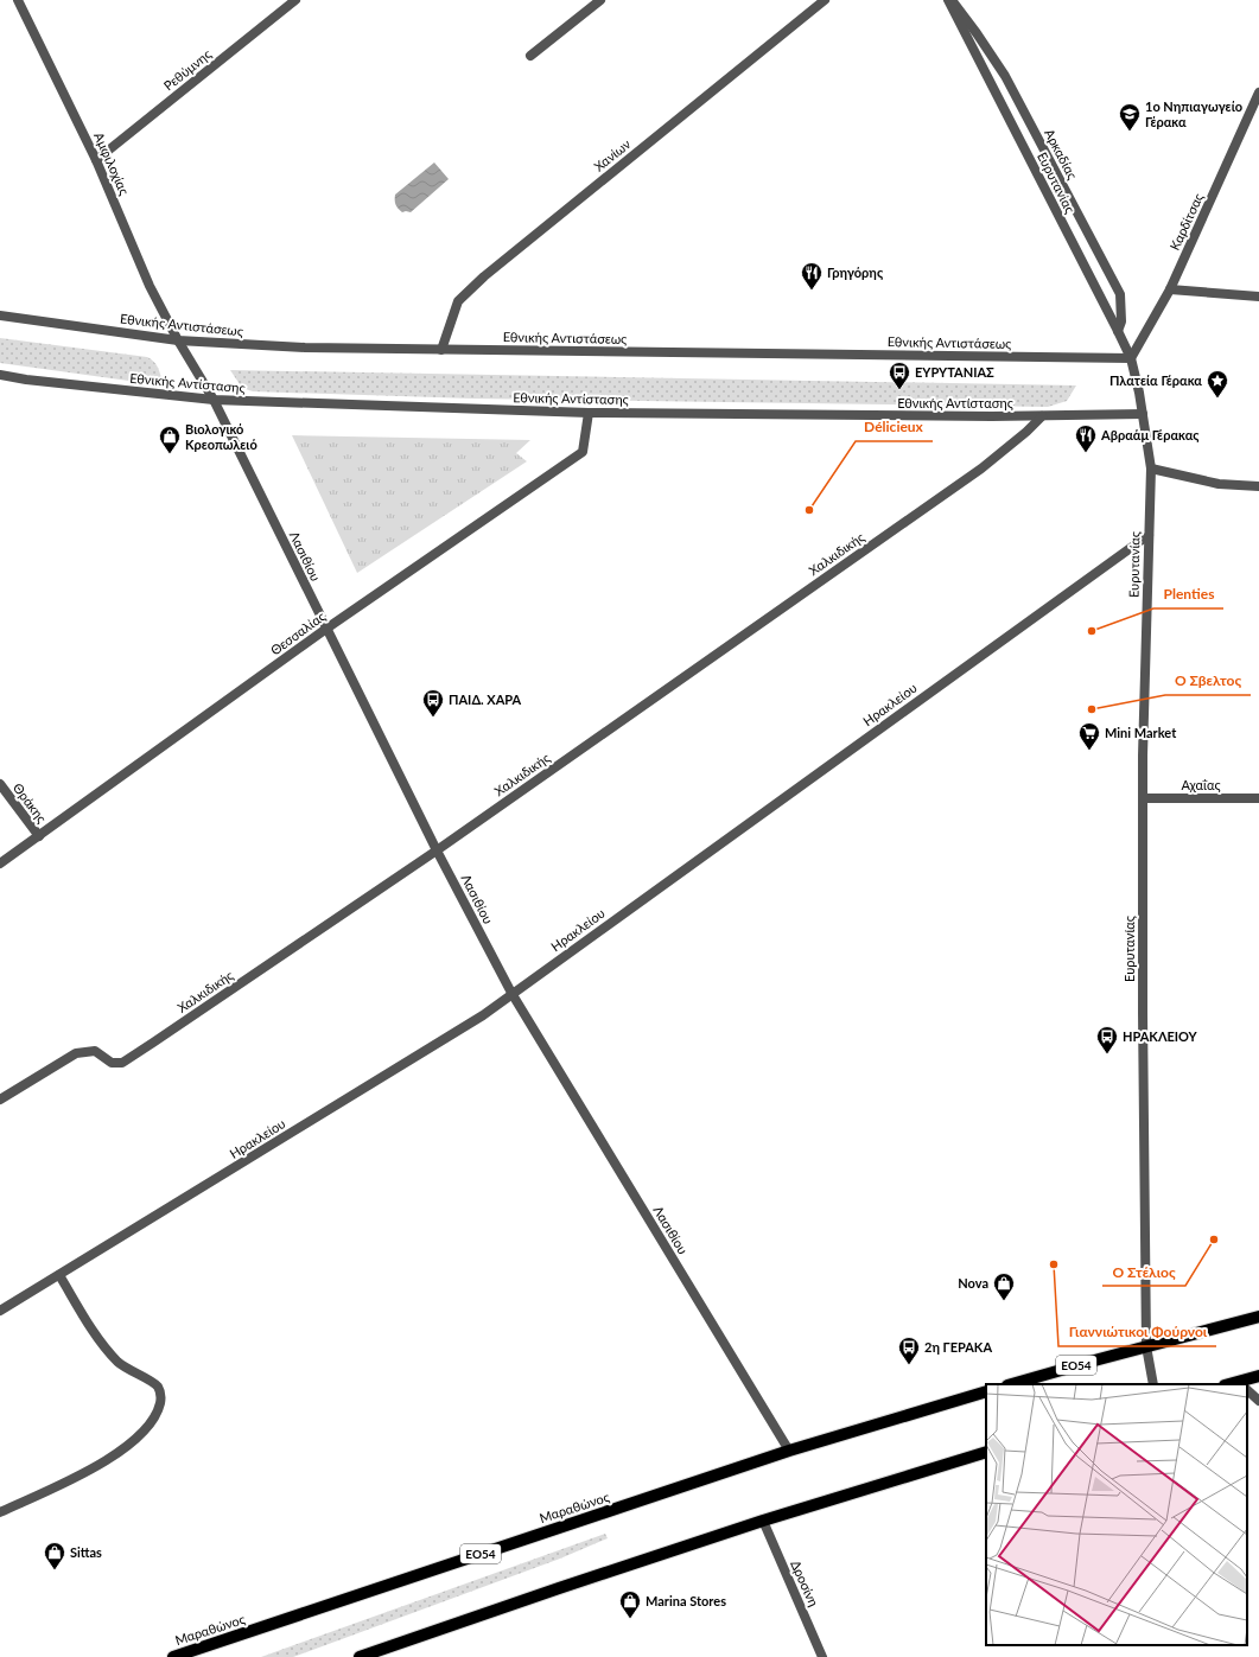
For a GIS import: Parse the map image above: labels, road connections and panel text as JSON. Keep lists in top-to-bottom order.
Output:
{
  "streets": {
    "main road": ["ΕΟ54", "Μαραθώνος"],
    "street": [
      "Ρεθύμνης",
      "Αρκαδίας",
      "Χανίων",
      "Αμφιλοχίας",
      "Ευρυτανίας",
      "Καρδίτσας",
      "Εθνικής Αντιστάσεως",
      "Εθνικής Αντίστασης",
      "Χαλκιδικής",
      "Λασιθίου",
      "Θεσσαλίας",
      "Ηρακλείου",
      "Αχαΐας",
      "Θράκης",
      "Δροσίνη"
    ]
  },
  "crossings": [
    ["Ρεθύμνης", "Αμφιλοχίας"],
    ["Αρκαδίας", "Ευρυτανίας"],
    ["Χανίων", "Εθνικής Αντιστάσεως"],
    ["Αμφιλοχίας", "Εθνικής Αντιστάσεως"],
    ["Αμφιλοχίας", "Λασιθίου"],
    ["Ευρυτανίας", "Καρδίτσας"],
    ["Ευρυτανίας", "Εθνικής Αντιστάσεως"],
    ["Ευρυτανίας", "Εθνικής Αντίστασης"],
    ["Ευρυτανίας", "Ηρακλείου"],
    ["Ευρυτανίας", "Αχαΐας"],
    ["Ευρυτανίας", "ΕΟ54"],
    ["Καρδίτσας", "Εθνικής Αντιστάσεως"],
    ["Εθνικής Αντιστάσεως", "Λασιθίου"],
    ["Εθνικής Αντίστασης", "Χαλκιδικής"],
    ["Εθνικής Αντίστασης", "Λασιθίου"],
    ["Εθνικής Αντίστασης", "Θεσσαλίας"],
    ["Χαλκιδικής", "Λασιθίου"],
    ["Λασιθίου", "Θεσσαλίας"],
    ["Λασιθίου", "Ηρακλείου"],
    ["Λασιθίου", "Μαραθώνος"],
    ["Θεσσαλίας", "Θράκης"]
  ],
  "places": {
    "school or university": ["1ο Νηπιαγωγείο Γέρακα"],
    "restaurant": ["Γρηγόρης", "Αβραάμ Γέρακας"],
    "bus stop": [
      "ΕΥΡΥΤΑΝΙΑΣ",
      "ΠΑΙΔ. ΧΑΡΑ",
      "ΗΡΑΚΛΕΙΟΥ",
      "2η ΓΕΡΑΚΑ"
    ],
    "place": ["Πλατεία Γέρακα"],
    "shop": [
      "Βιολογικό Κρεοπωλειό",
      "Nova",
      "Sittas",
      "Marina Stores"
    ],
    "other": [
      "Délicieux",
      "Plenties",
      "Ο Σβελτος",
      "Ο Στέλιος",
      "Γιαννιώτικοι Φούρνοι"
    ],
    "supermarket": ["Mini Market"]
  }
}
